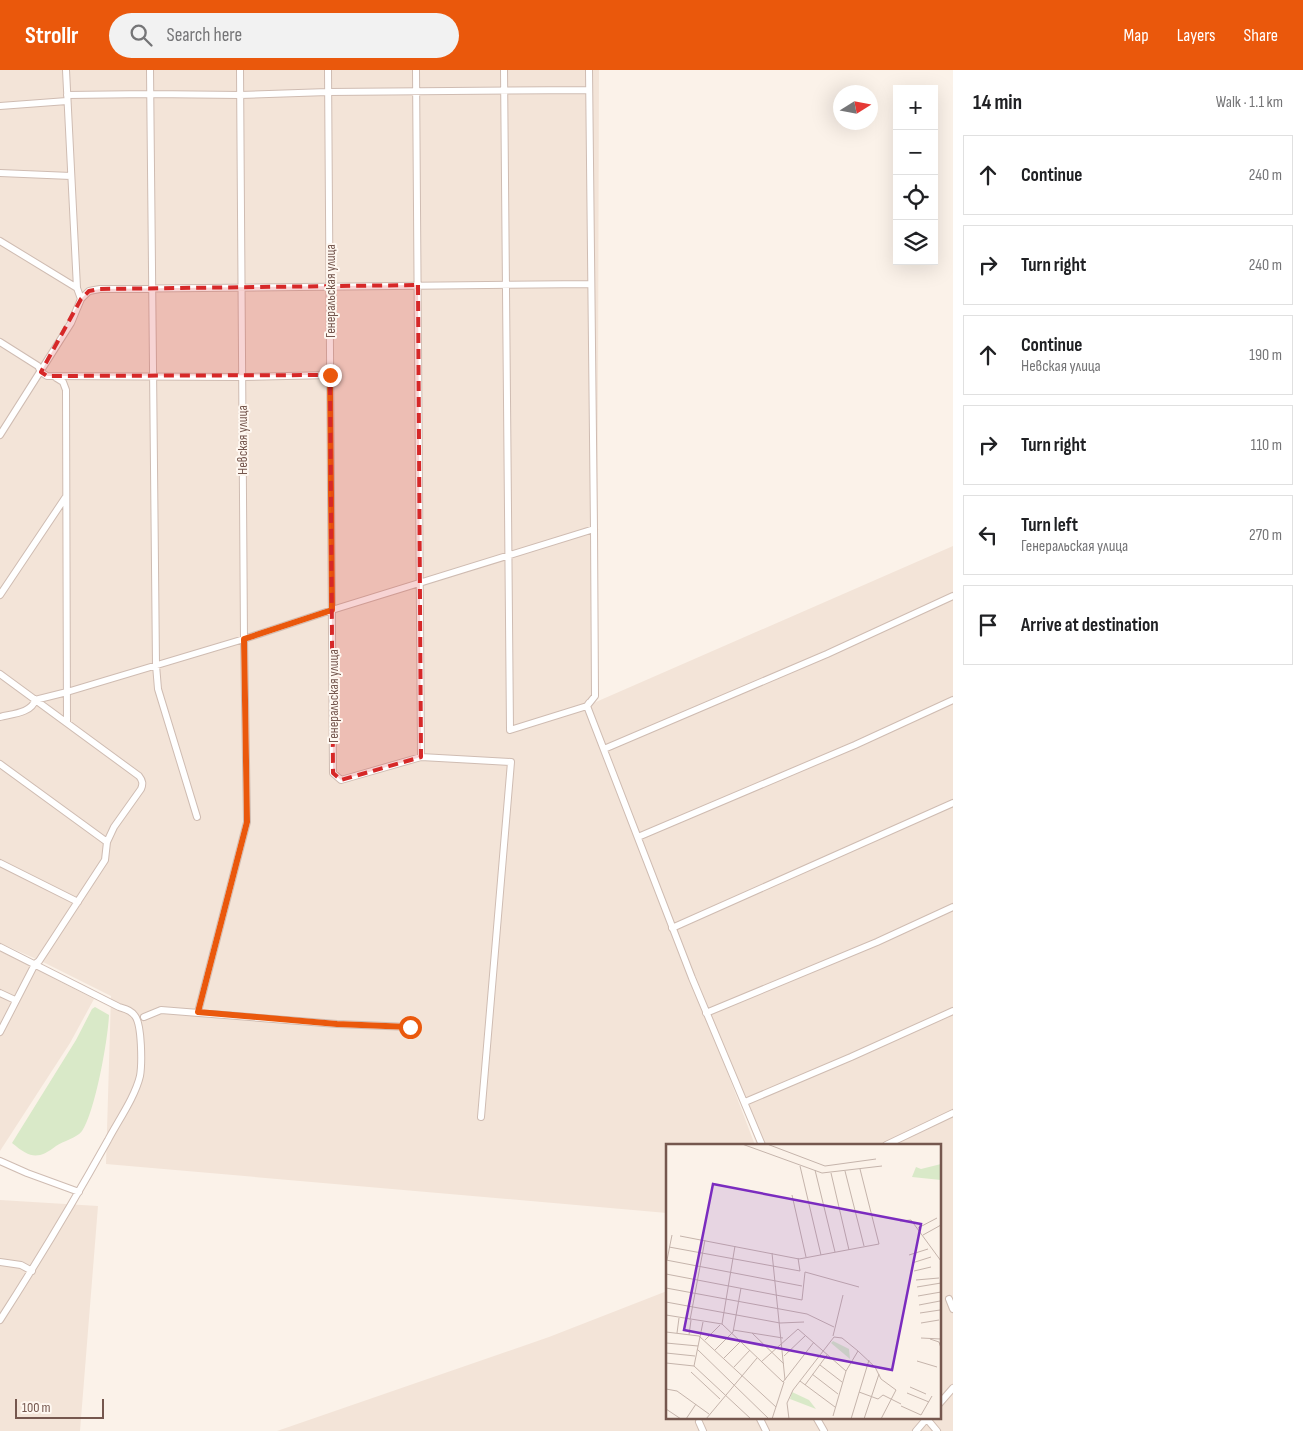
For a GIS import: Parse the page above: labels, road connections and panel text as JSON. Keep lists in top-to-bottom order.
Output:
{
  "streets": {
    "street": ["Генеральская улица", "Невская улица"]
  },
  "scale_bar": "100 m",
  "north": "right",
  "page": {
    "header": "Strollr",
    "search": "Search here",
    "nav": ["Map", "Layers", "Share"],
    "heading": ["14 min", "Walk · 1.1 km"],
    "map_buttons": ["+", "−"],
    "list": [
      ["Continue", "240 m"],
      ["Turn right", "240 m"],
      ["Continue", "Невская улица", "190 m"],
      ["Turn right", "110 m"],
      ["Turn left", "Генеральская улица", "270 m"],
      "Arrive at destination"
    ],
    "scale": "100 m"
  }
}
